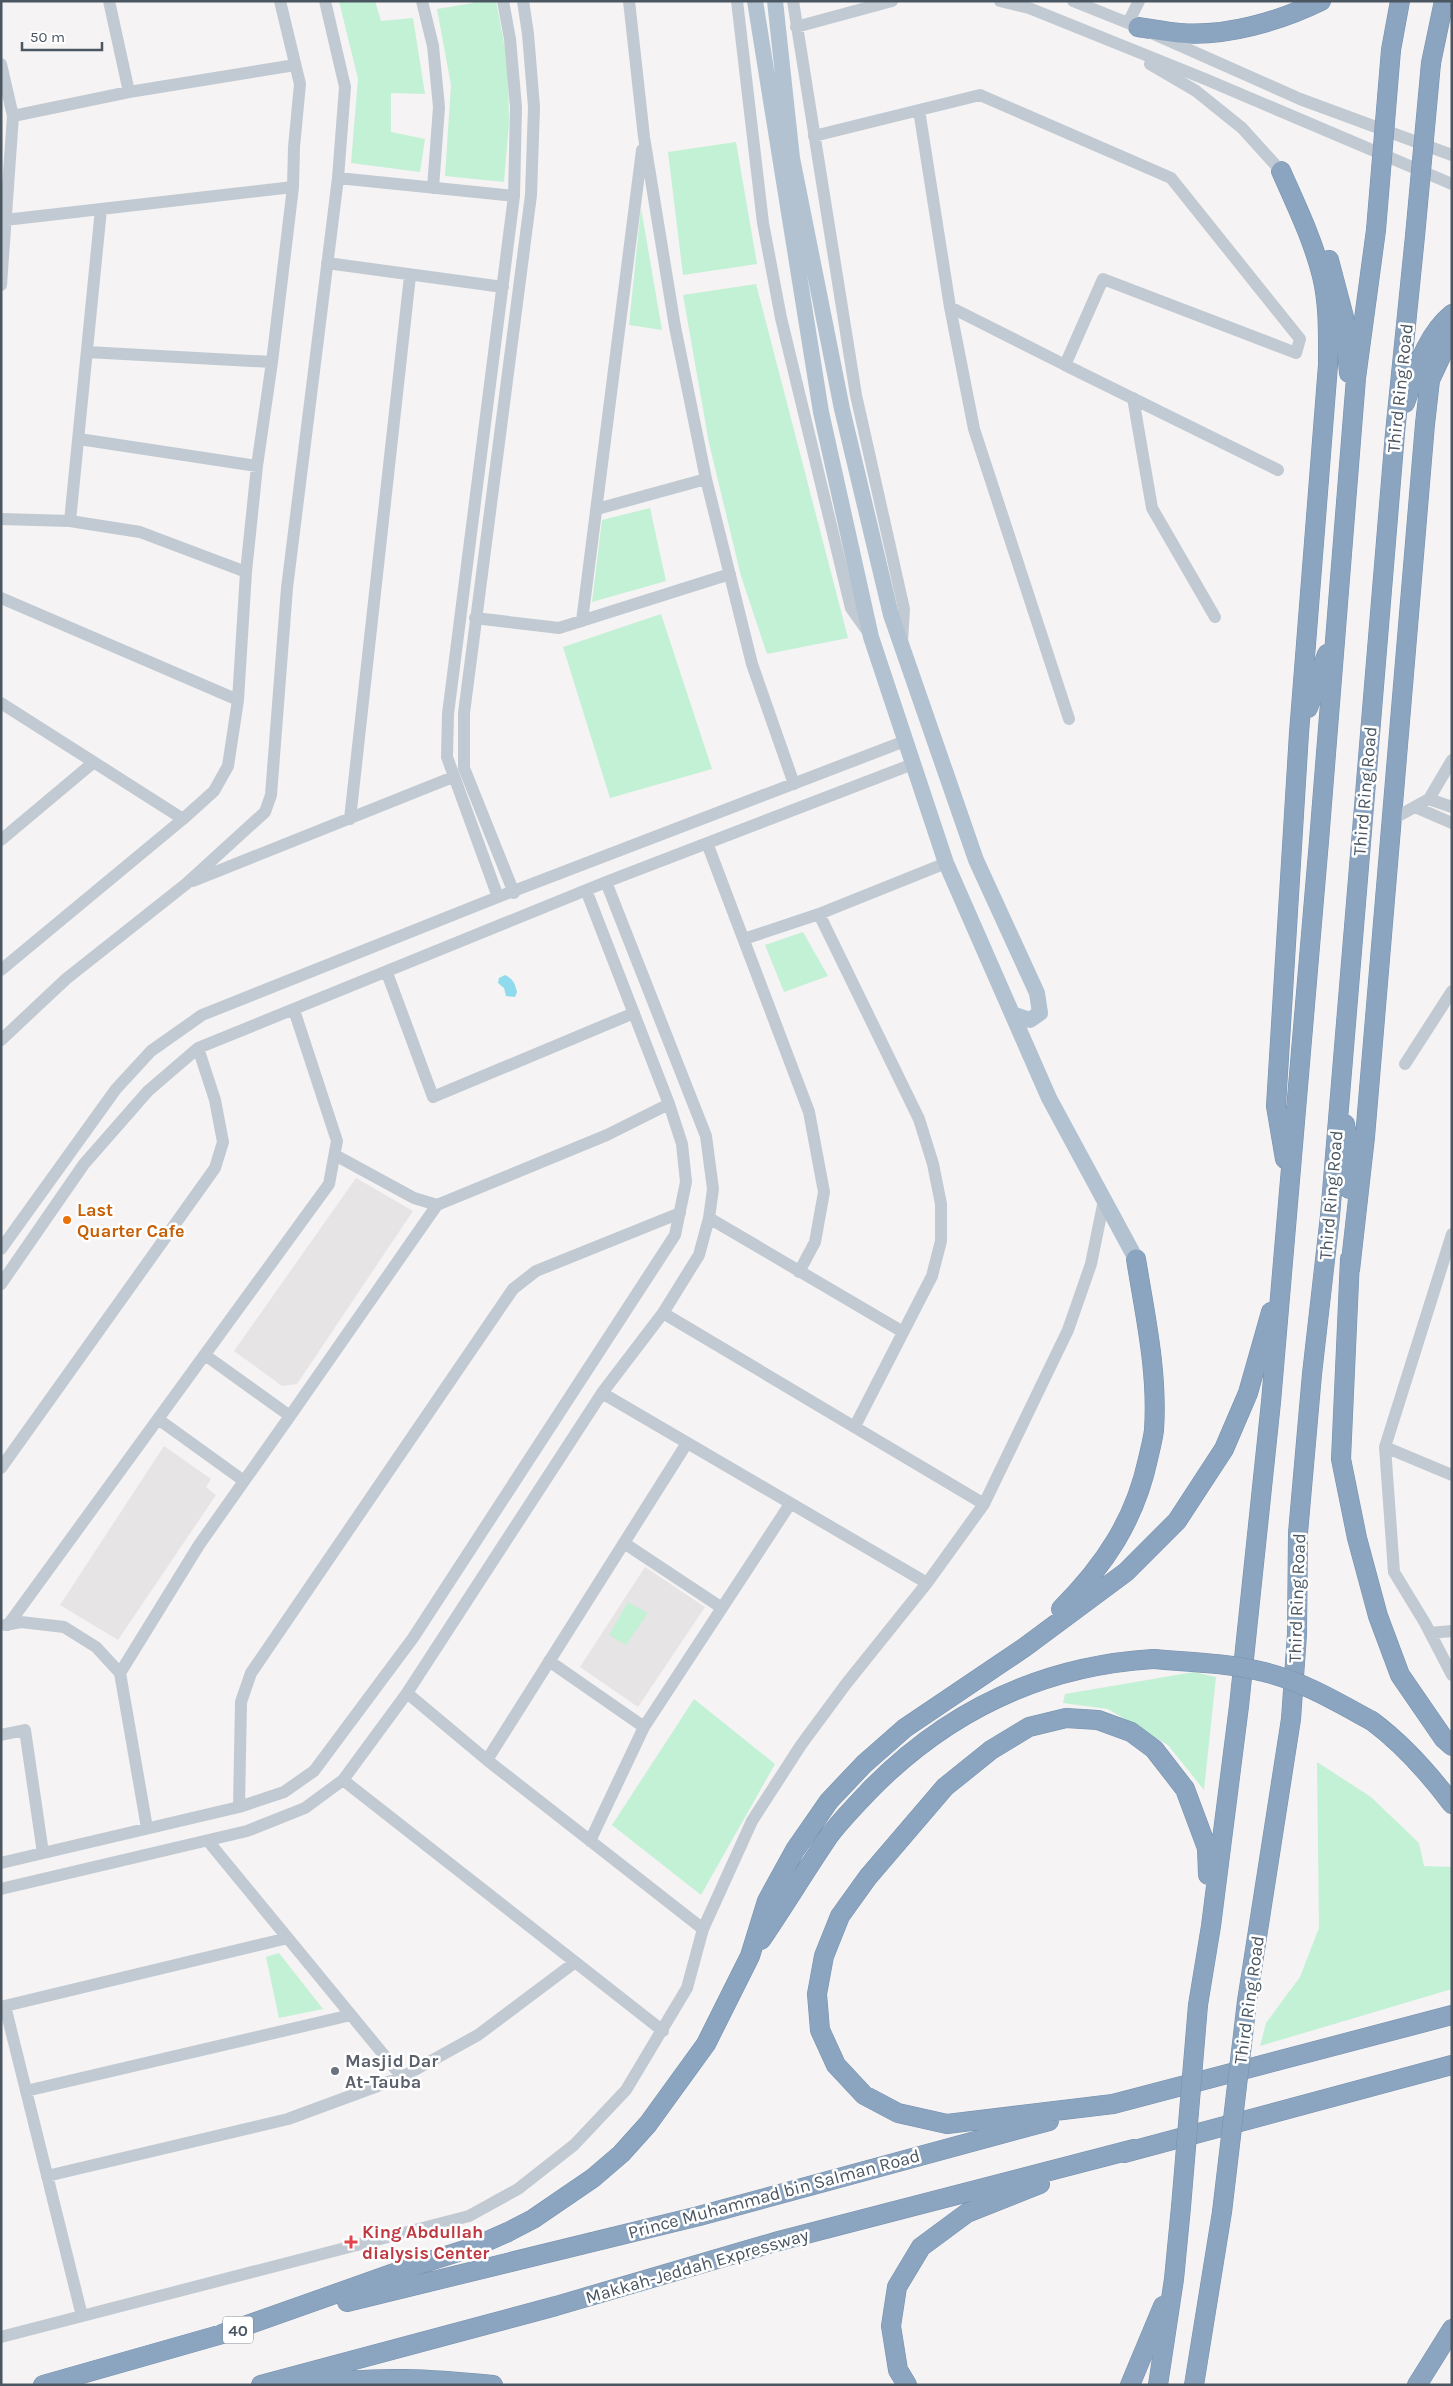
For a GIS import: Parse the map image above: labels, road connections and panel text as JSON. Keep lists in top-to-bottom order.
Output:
{
  "streets": {
    "highway": [
      "Third Ring Road",
      "Prince Muhammad bin Salman Road",
      "Makkah-Jeddah Expressway",
      "40"
    ]
  },
  "crossings": [
    ["Prince Muhammad bin Salman Road", "40"]
  ],
  "places": {
    "other": ["Last Quarter Cafe", "Masjid Dar At-Tauba"],
    "health": ["King Abdullah dialysis Center"]
  },
  "scale_bar": "50 m"
}
